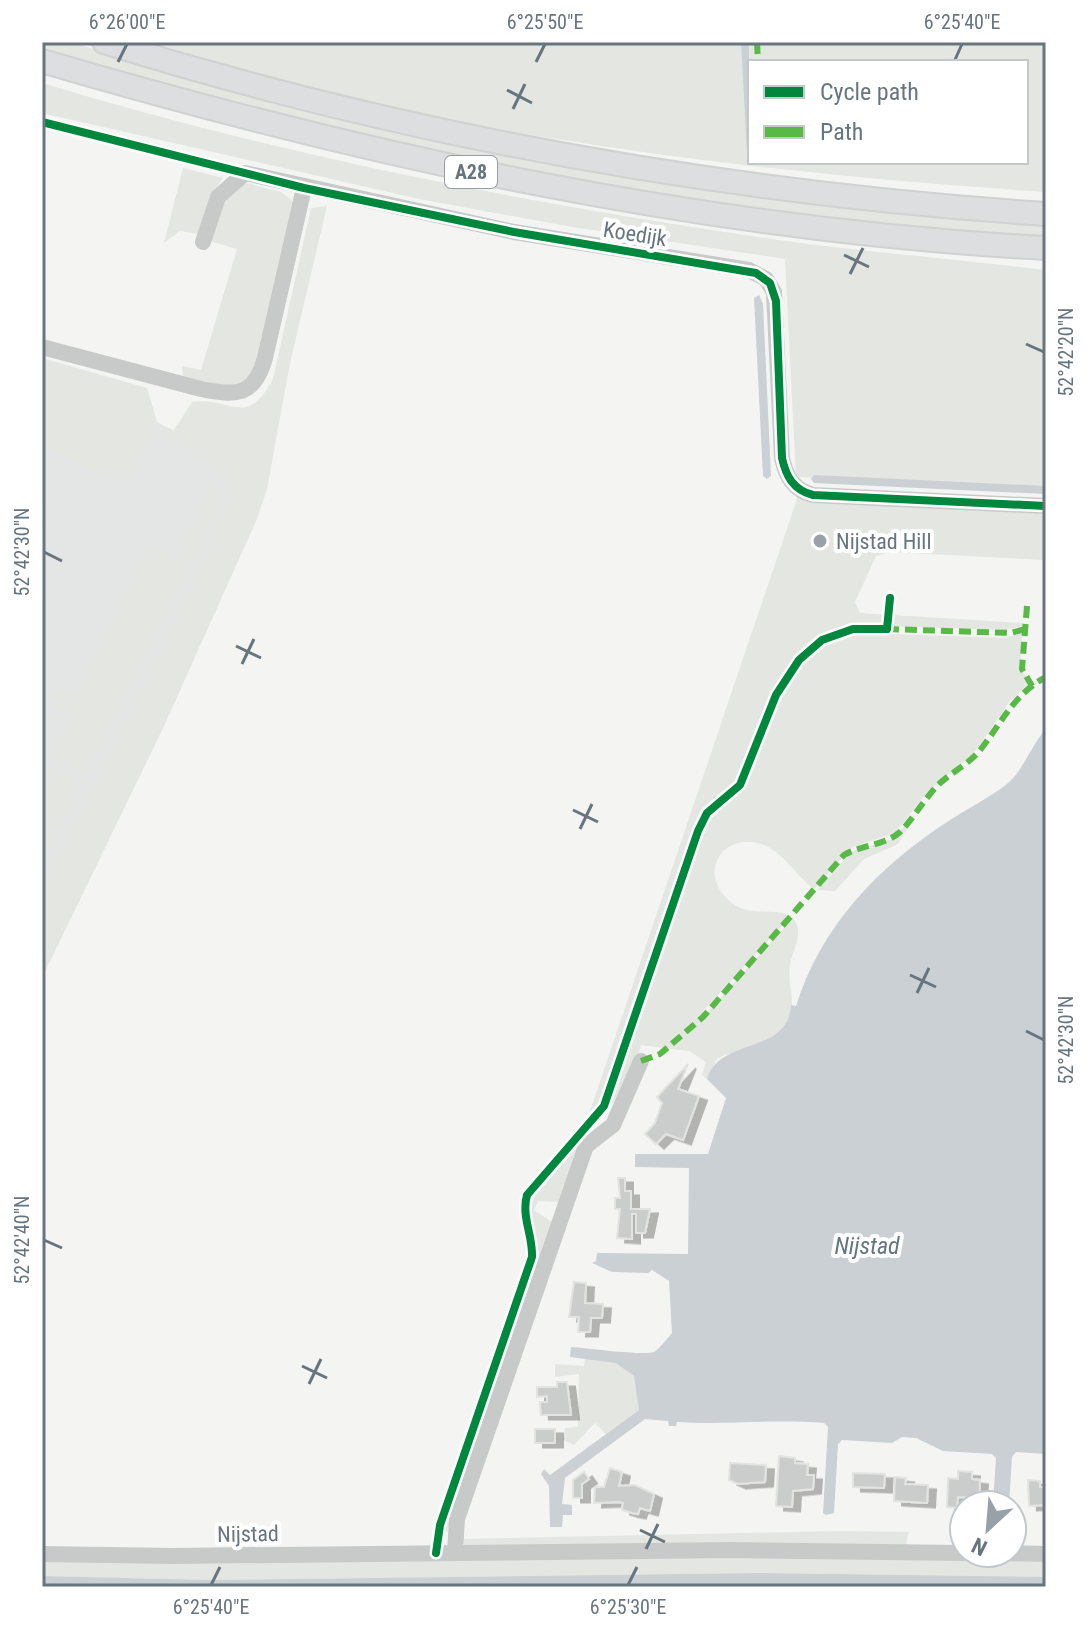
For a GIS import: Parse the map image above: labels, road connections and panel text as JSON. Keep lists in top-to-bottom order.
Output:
{
  "streets": {
    "highway": ["A28"],
    "street": ["Koedijk", "Nijstad"]
  },
  "water": ["Nijstad"],
  "places": ["Nijstad Hill"],
  "legend": ["Cycle path", "Path"],
  "north": "bottom left",
  "coordinates": [
    "6°26'00\"E",
    "6°25'50\"E",
    "6°25'40\"E",
    "52°42'20\"N",
    "52°42'30\"N",
    "52°42'40\"N",
    "6°25'30\"E"
  ]
}
